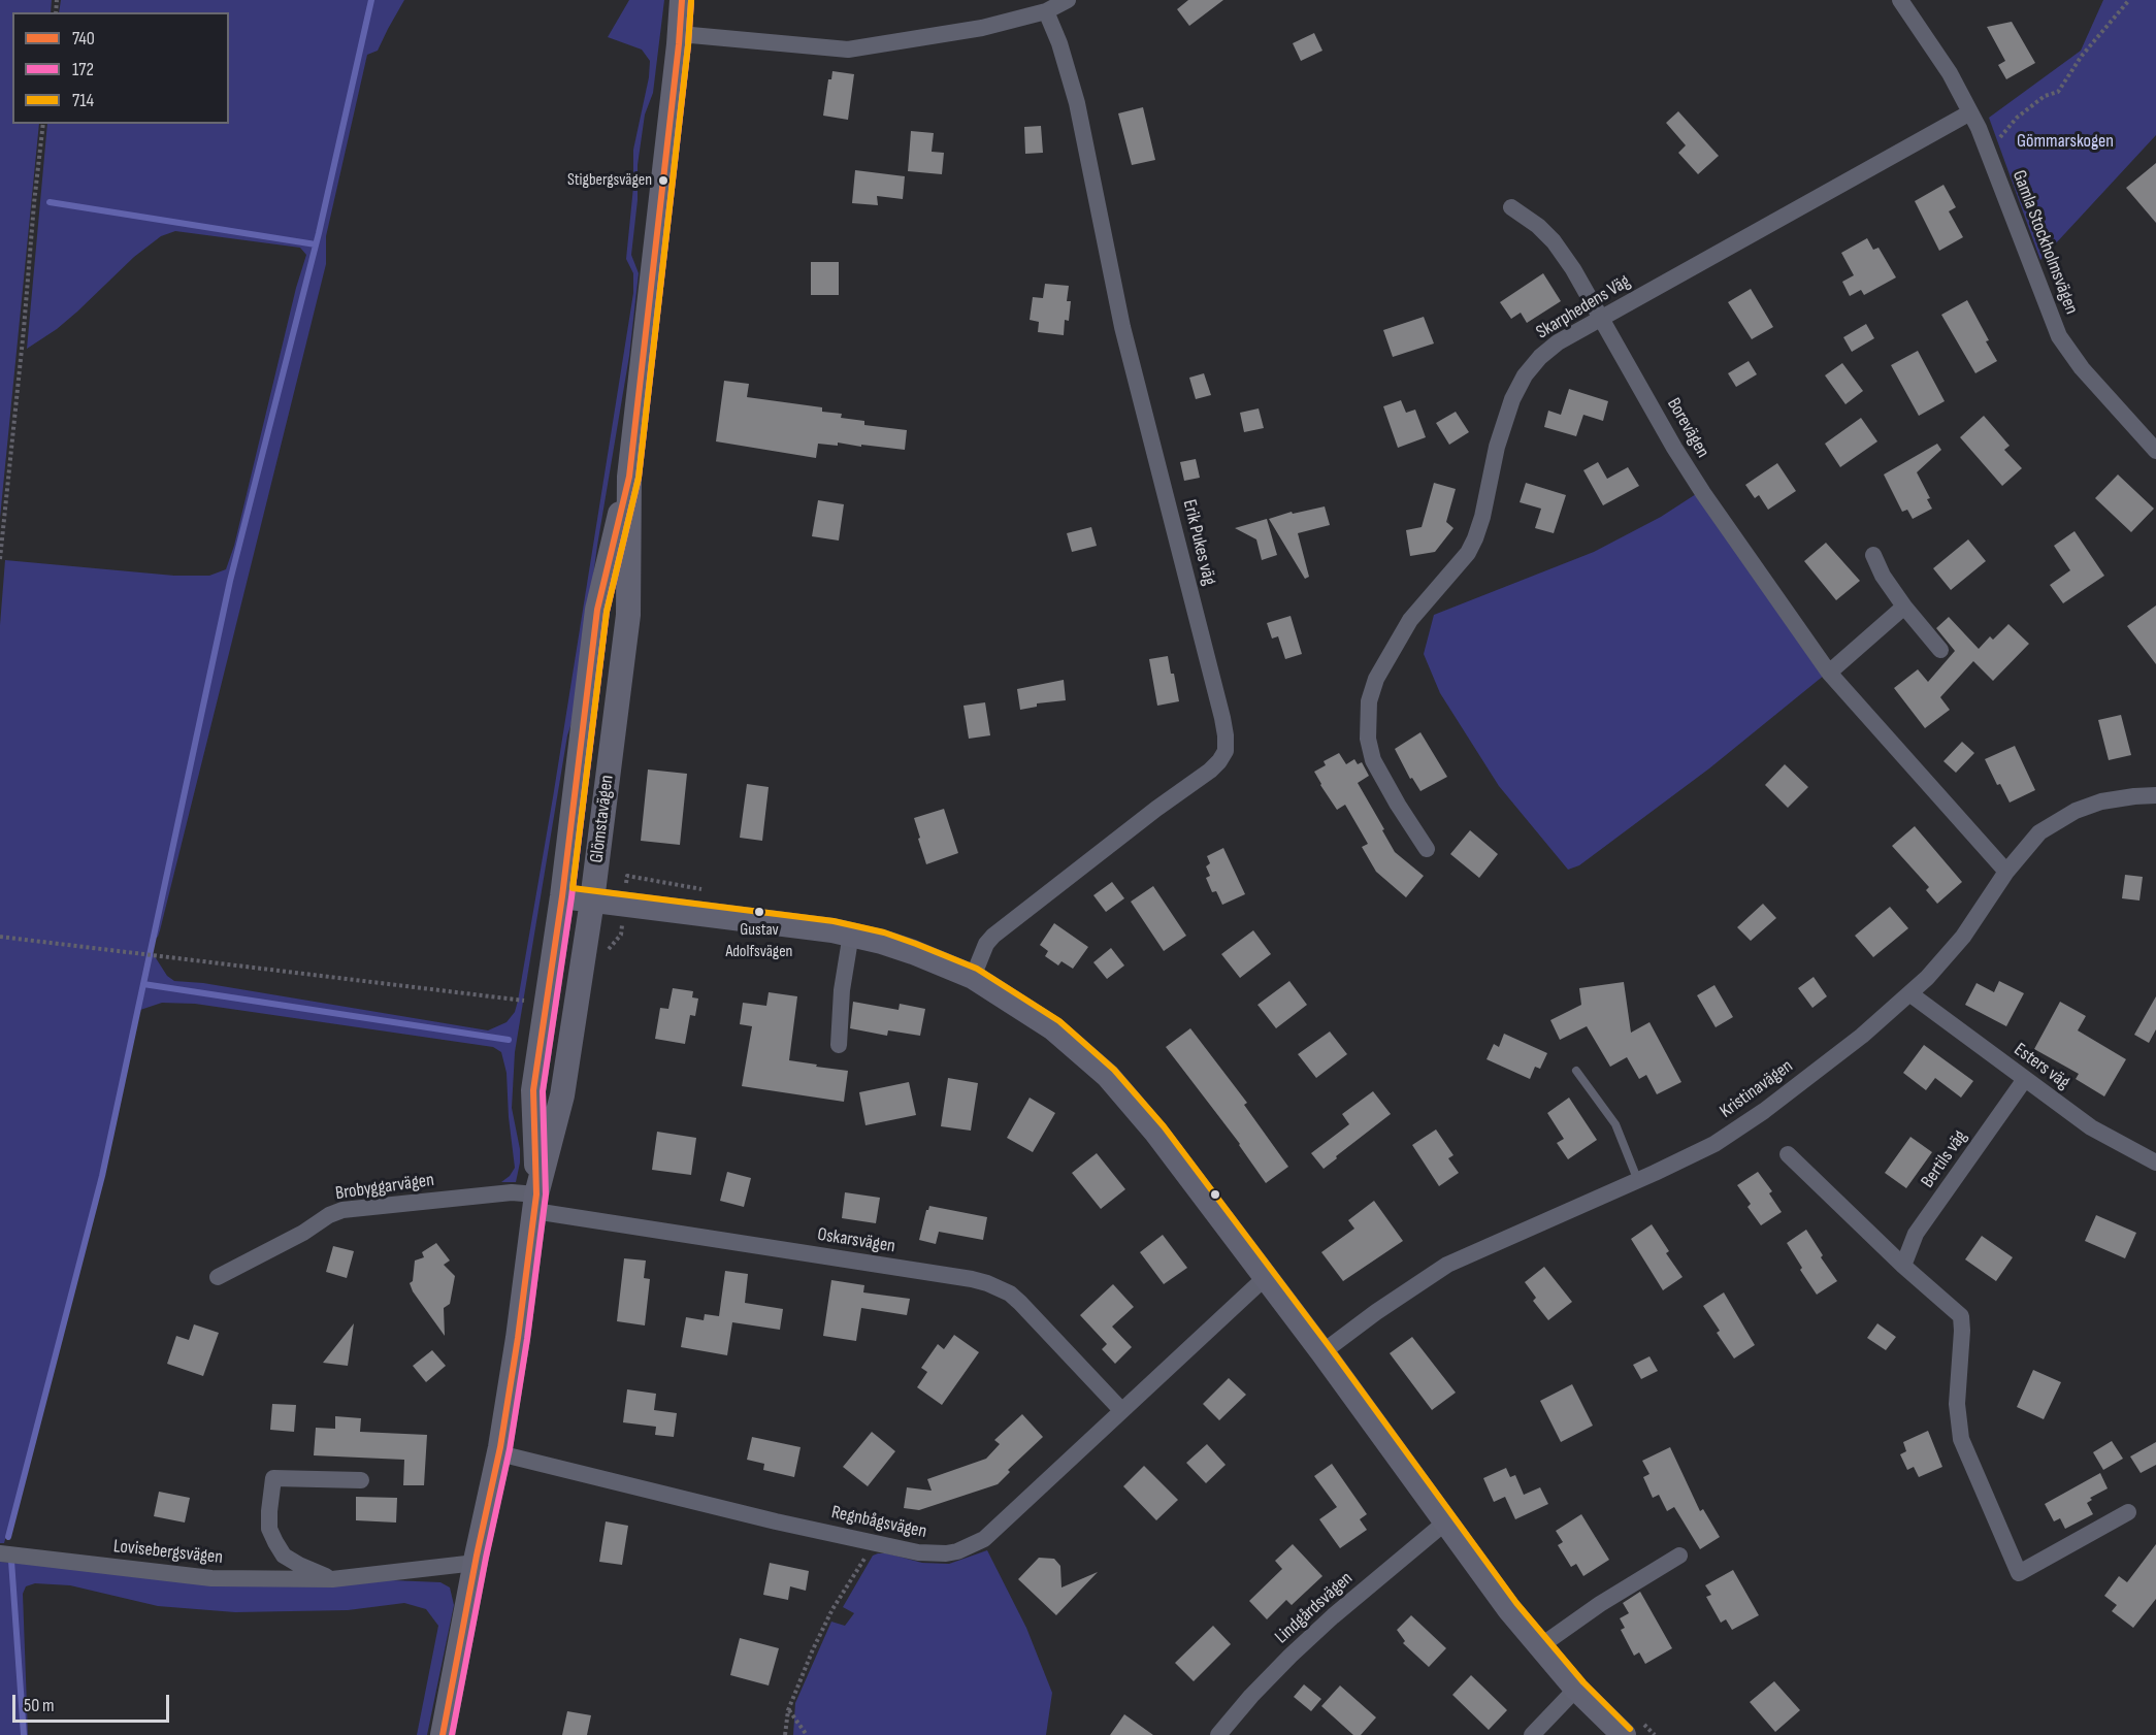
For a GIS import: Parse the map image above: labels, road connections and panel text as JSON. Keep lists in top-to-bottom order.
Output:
{
  "streets": {
    "main road": ["Glömstavägen"],
    "street": [
      "Gamla Stockholmsvägen",
      "Skarphedens Väg",
      "Borevägen",
      "Erik Pukes väg",
      "Esters väg",
      "Kristinavägen",
      "Bertils väg",
      "Brobyggarvägen",
      "Oskarsvägen",
      "Regnbågsvägen",
      "Lovisebergsvägen",
      "Lindgårdsvägen"
    ]
  },
  "crossings": [
    ["Gamla Stockholmsvägen", "Skarphedens Väg"],
    ["Skarphedens Väg", "Borevägen"],
    ["Borevägen", "Kristinavägen"],
    ["Glömstavägen", "Brobyggarvägen"],
    ["Glömstavägen", "Oskarsvägen"],
    ["Glömstavägen", "Regnbågsvägen"],
    ["Glömstavägen", "Lovisebergsvägen"],
    ["Esters väg", "Kristinavägen"],
    ["Esters väg", "Bertils väg"],
    ["Brobyggarvägen", "Oskarsvägen"],
    ["Oskarsvägen", "Regnbågsvägen"]
  ],
  "parks": ["Gömmarskogen"],
  "places": ["Stigbergsvägen", "Gustav Adolfsvägen"],
  "lines": ["transit line 740", "transit line 172", "transit line 714"],
  "legend": ["740", "172", "714"],
  "scale_bar": "50 m"
}
